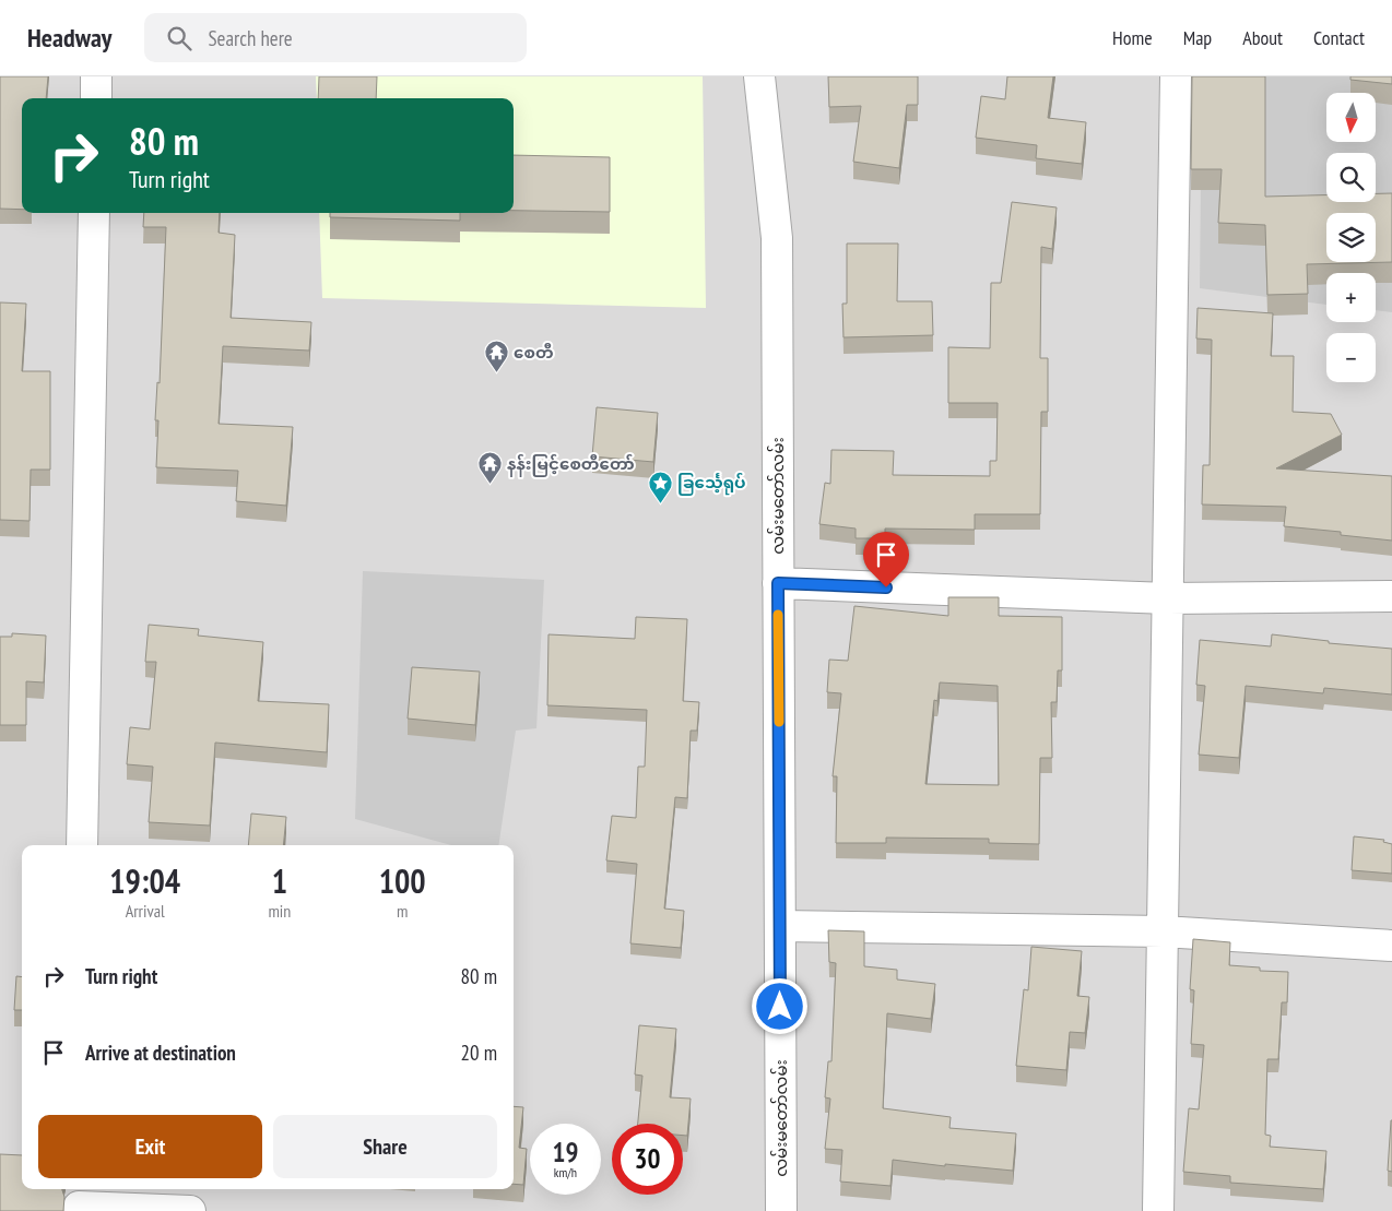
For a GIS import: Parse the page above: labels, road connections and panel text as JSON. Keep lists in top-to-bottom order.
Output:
{
  "streets": {
    "street": ["လမ်းမတော်လမ်း"]
  },
  "places": {
    "temple": ["စေတီ", "နန်းမြင့်စေတီတော်"],
    "place": ["ခြင်္သေ့ရုပ်"]
  },
  "north": "bottom",
  "page": {
    "header": "Headway",
    "search": "Search here",
    "nav": [
      "Home",
      "Map",
      "About",
      "Contact"
    ],
    "map_buttons": ["+", "−"],
    "turn": ["80 m", "Turn right"],
    "eta": [
      "19:04",
      "Arrival",
      "1",
      "min",
      "100",
      "m"
    ],
    "list": [
      {
        "name": "Turn right",
        "value": "80 m"
      },
      {
        "name": "Arrive at destination",
        "value": "20 m"
      }
    ],
    "buttons": ["Exit", "Share"],
    "speed": "19 km/h",
    "limit": "30"
  }
}
